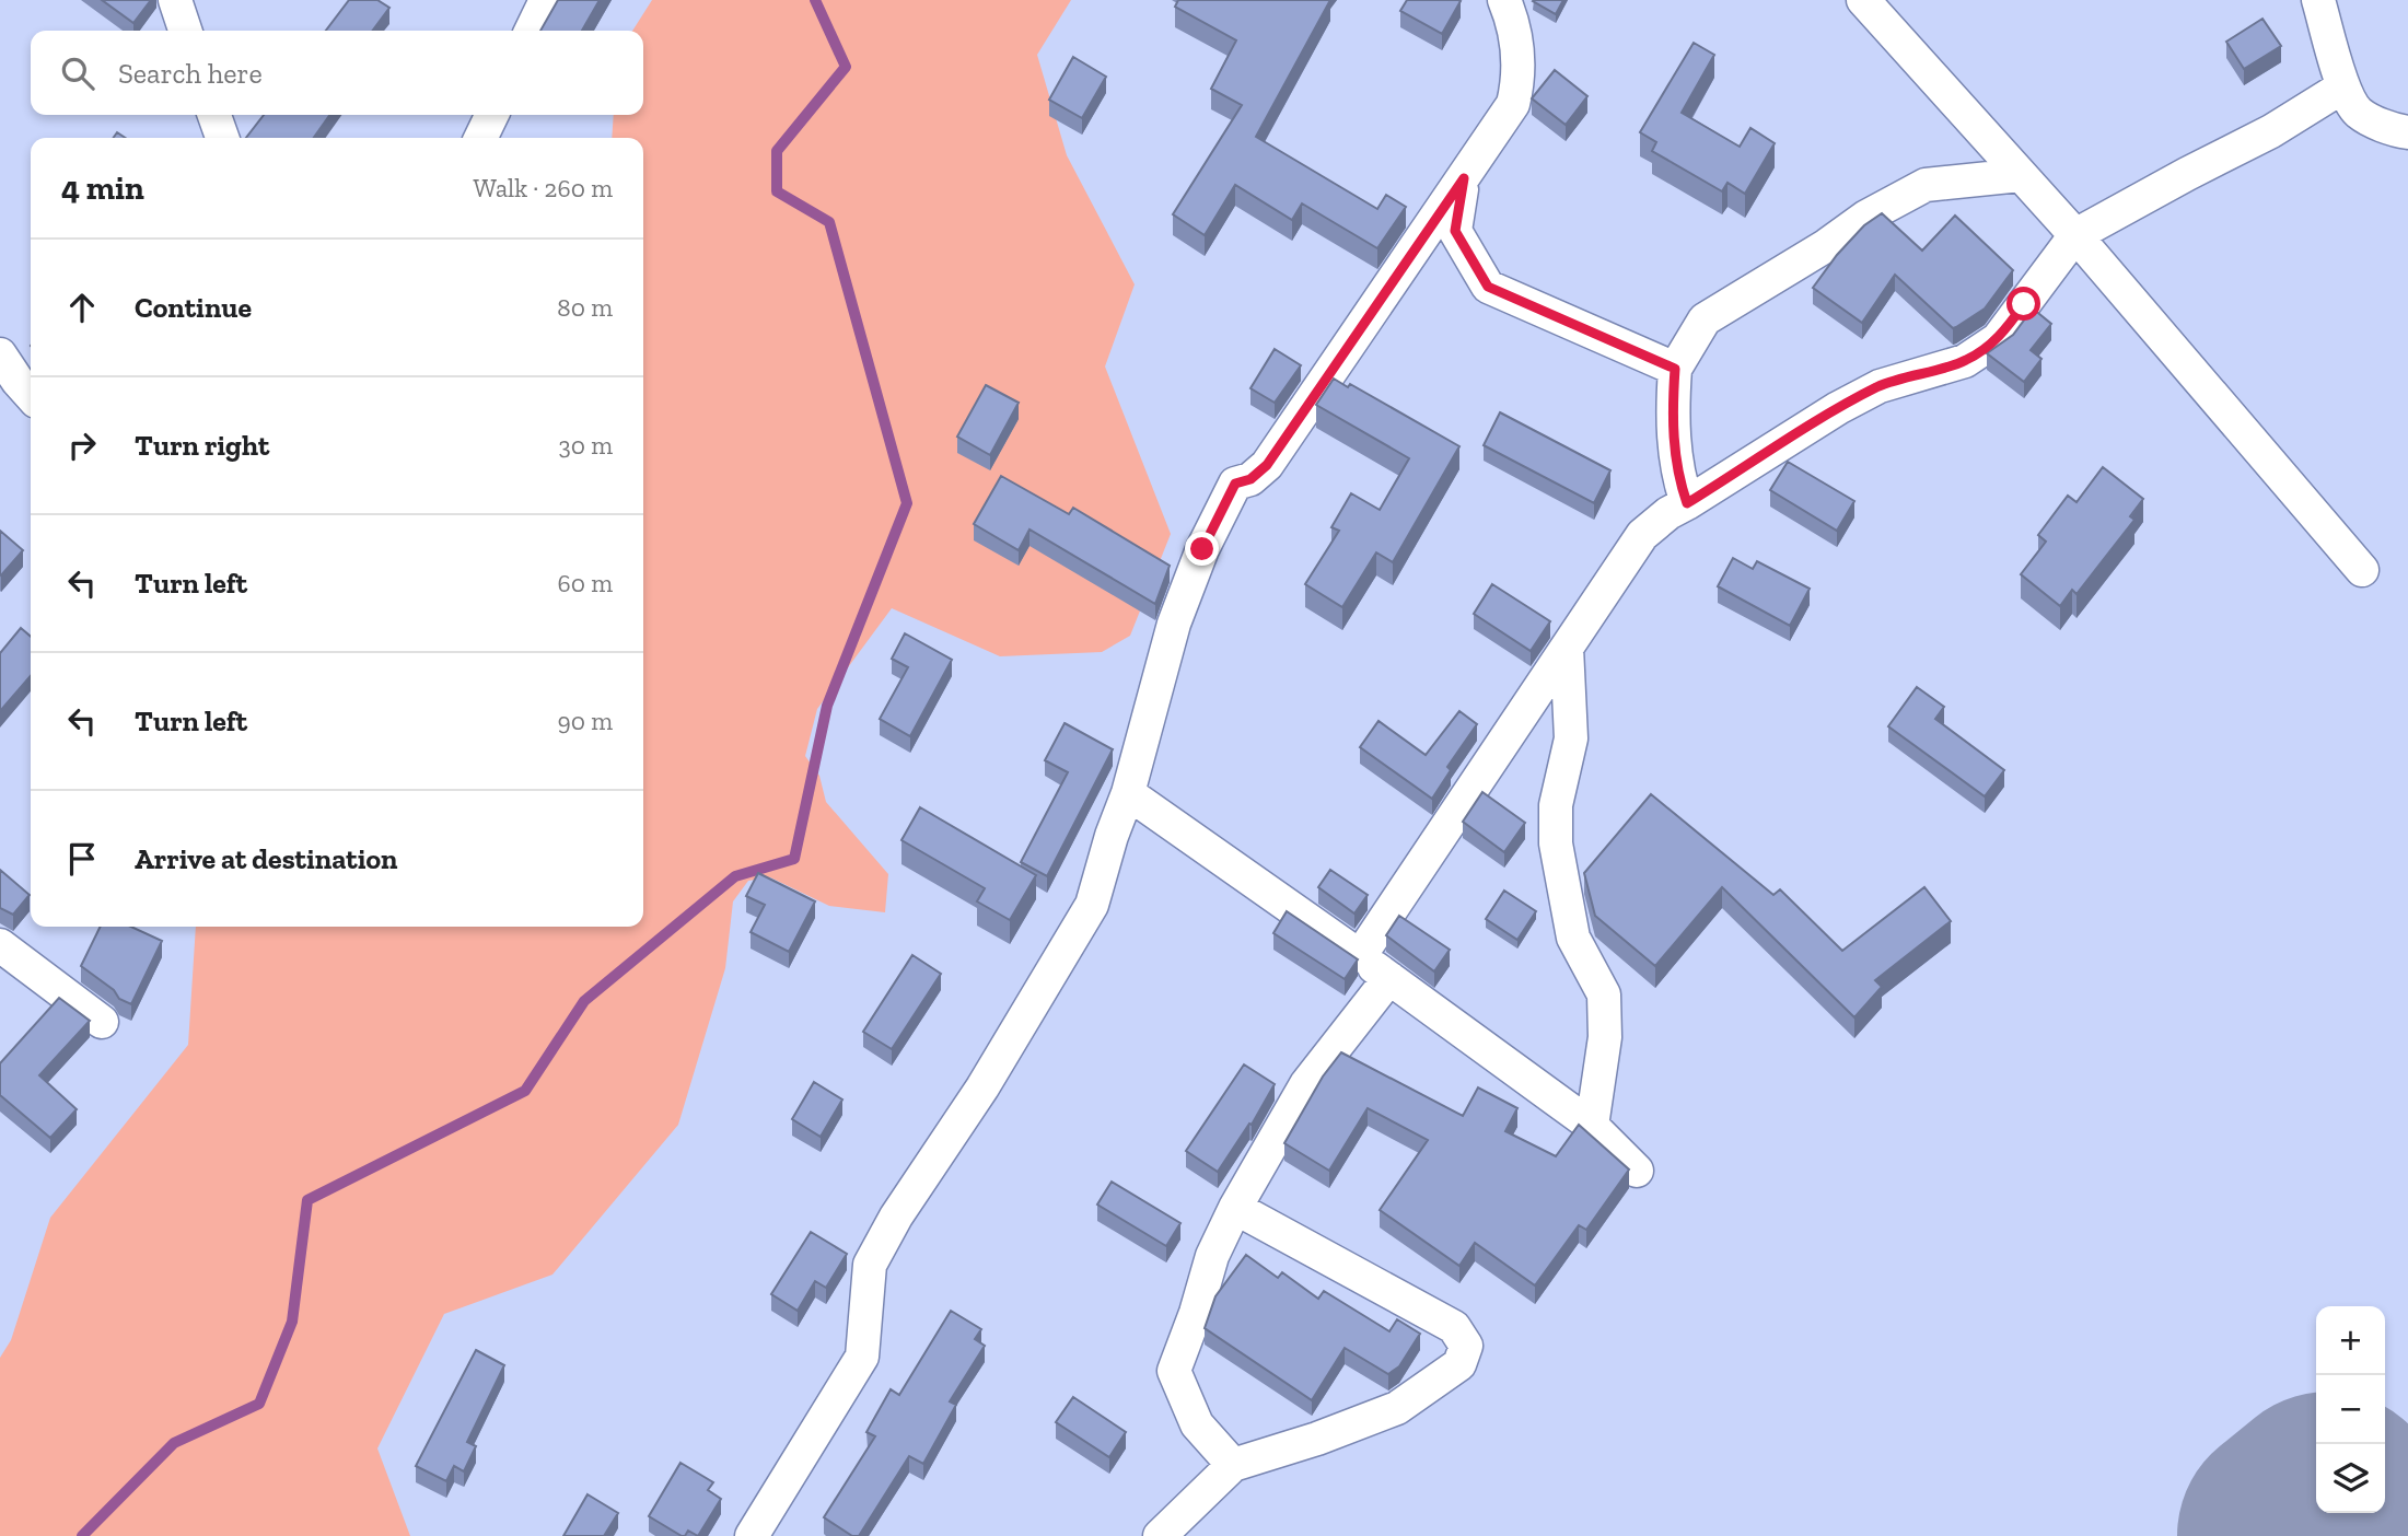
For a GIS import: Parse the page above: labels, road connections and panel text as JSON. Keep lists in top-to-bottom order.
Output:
{
  "page": {
    "search": "Search here",
    "heading": ["4 min", "Walk · 260 m"],
    "list": [
      ["Continue", "80 m"],
      ["Turn right", "30 m"],
      ["Turn left", "60 m"],
      ["Turn left", "90 m"],
      "Arrive at destination"
    ],
    "map_buttons": ["+", "−"]
  }
}
